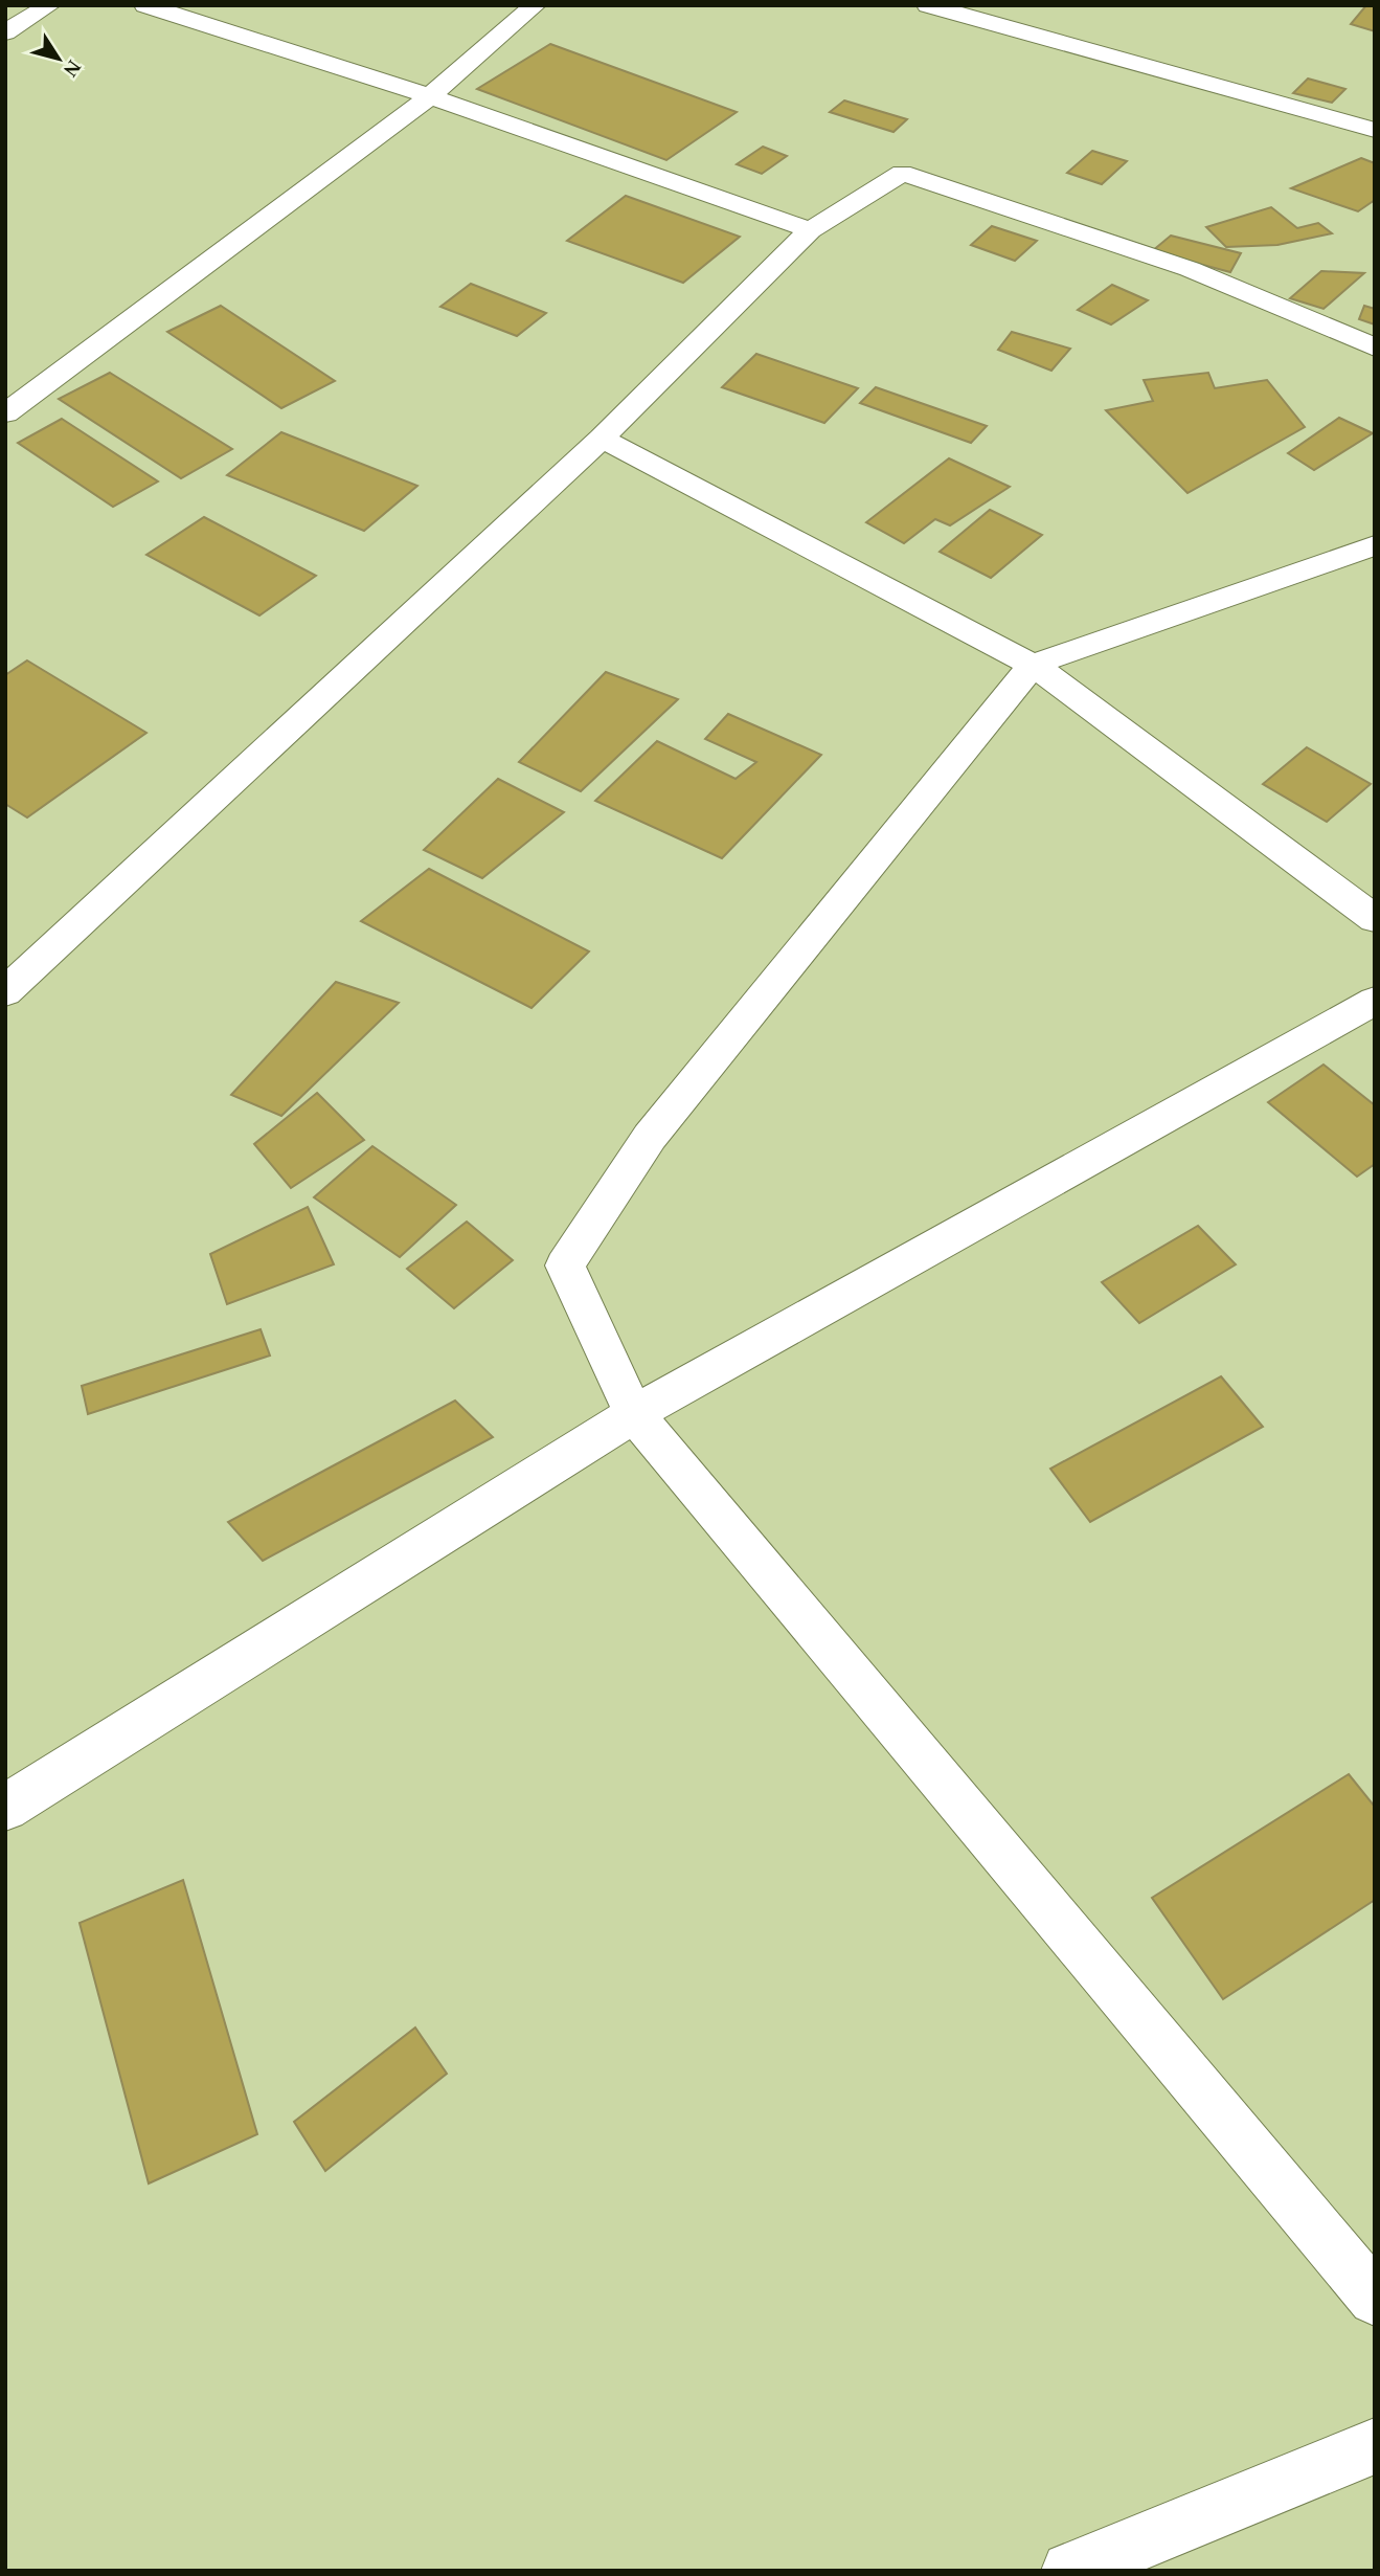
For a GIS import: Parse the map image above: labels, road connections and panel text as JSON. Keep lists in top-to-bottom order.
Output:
{
  "north": "bottom right"
}
